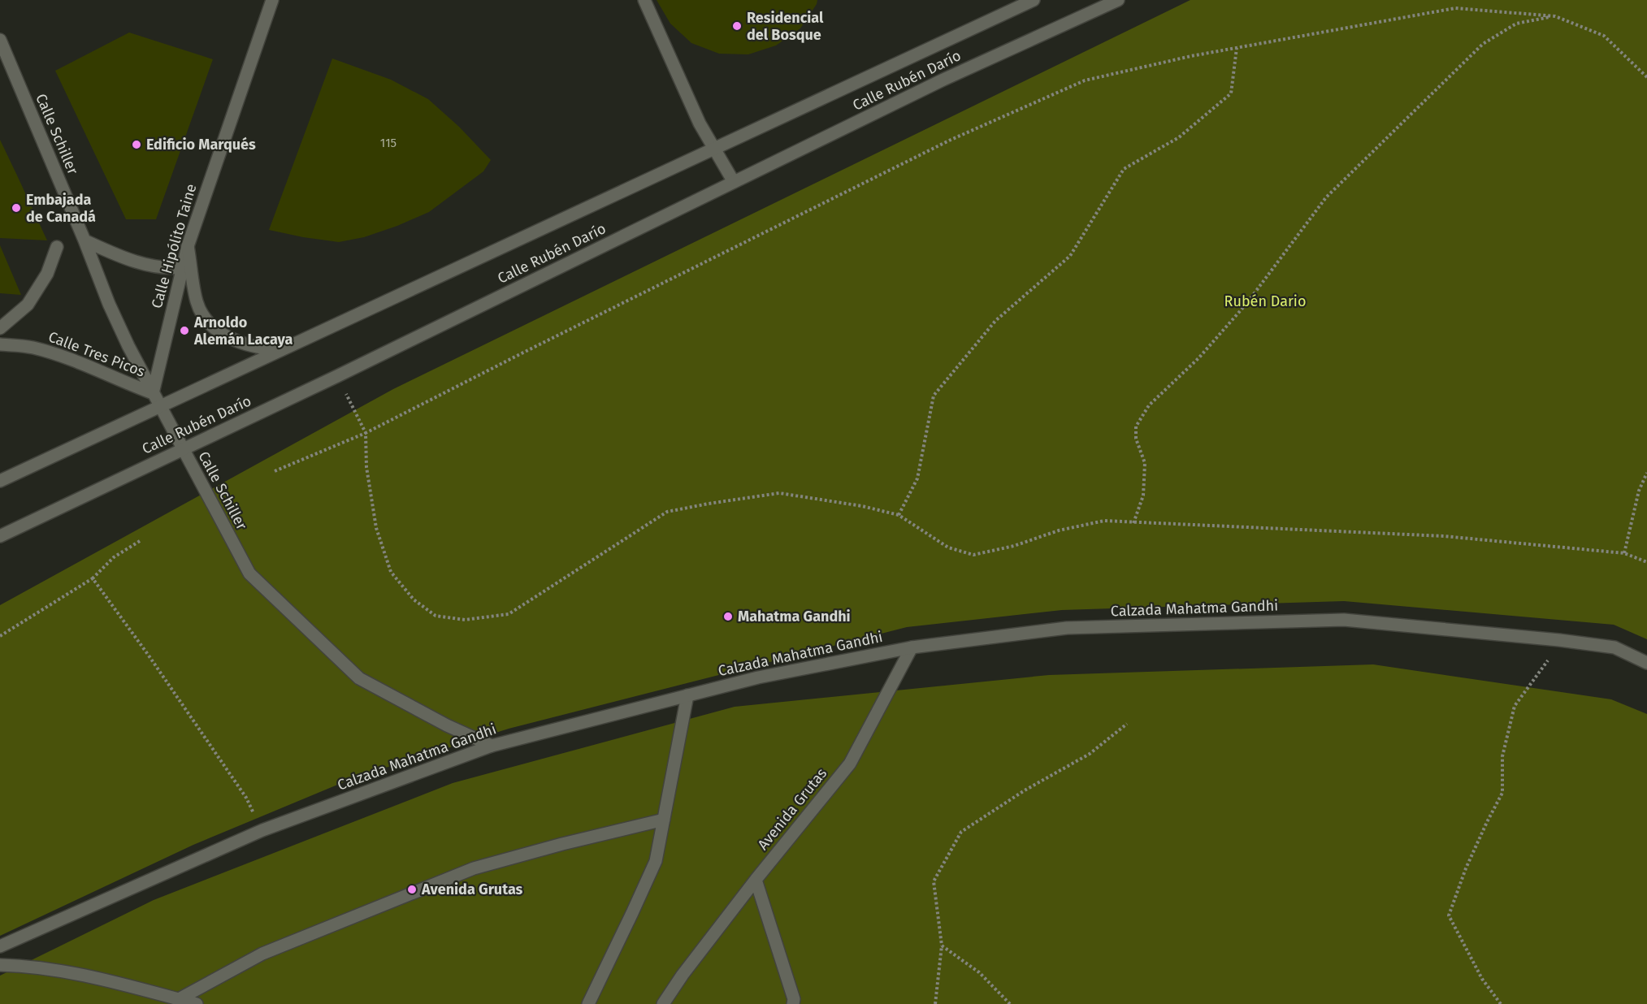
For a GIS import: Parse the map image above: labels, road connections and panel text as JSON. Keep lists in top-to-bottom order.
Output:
{
  "streets": {
    "street": [
      "Calle Rubén Darío",
      "Calle Schiller",
      "Calle Hipólito Taine",
      "Calle Tres Picos",
      "Calzada Mahatma Gandhi",
      "Avenida Grutas"
    ]
  },
  "crossings": [
    ["Calle Rubén Darío", "Calle Schiller"],
    ["Calle Schiller", "Calle Hipólito Taine"],
    ["Calle Schiller", "Calle Tres Picos"],
    ["Calle Schiller", "Calzada Mahatma Gandhi"],
    ["Calle Hipólito Taine", "Calle Tres Picos"],
    ["Calzada Mahatma Gandhi", "Avenida Grutas"]
  ],
  "parks": ["Rubén Dario"],
  "places": [
    "Residencial del Bosque",
    "Edificio Marqués",
    "Embajada de Canadá",
    "Arnoldo Alemán Lacaya",
    "Mahatma Gandhi",
    "Avenida Grutas"
  ],
  "house_numbers": ["115"]
}
